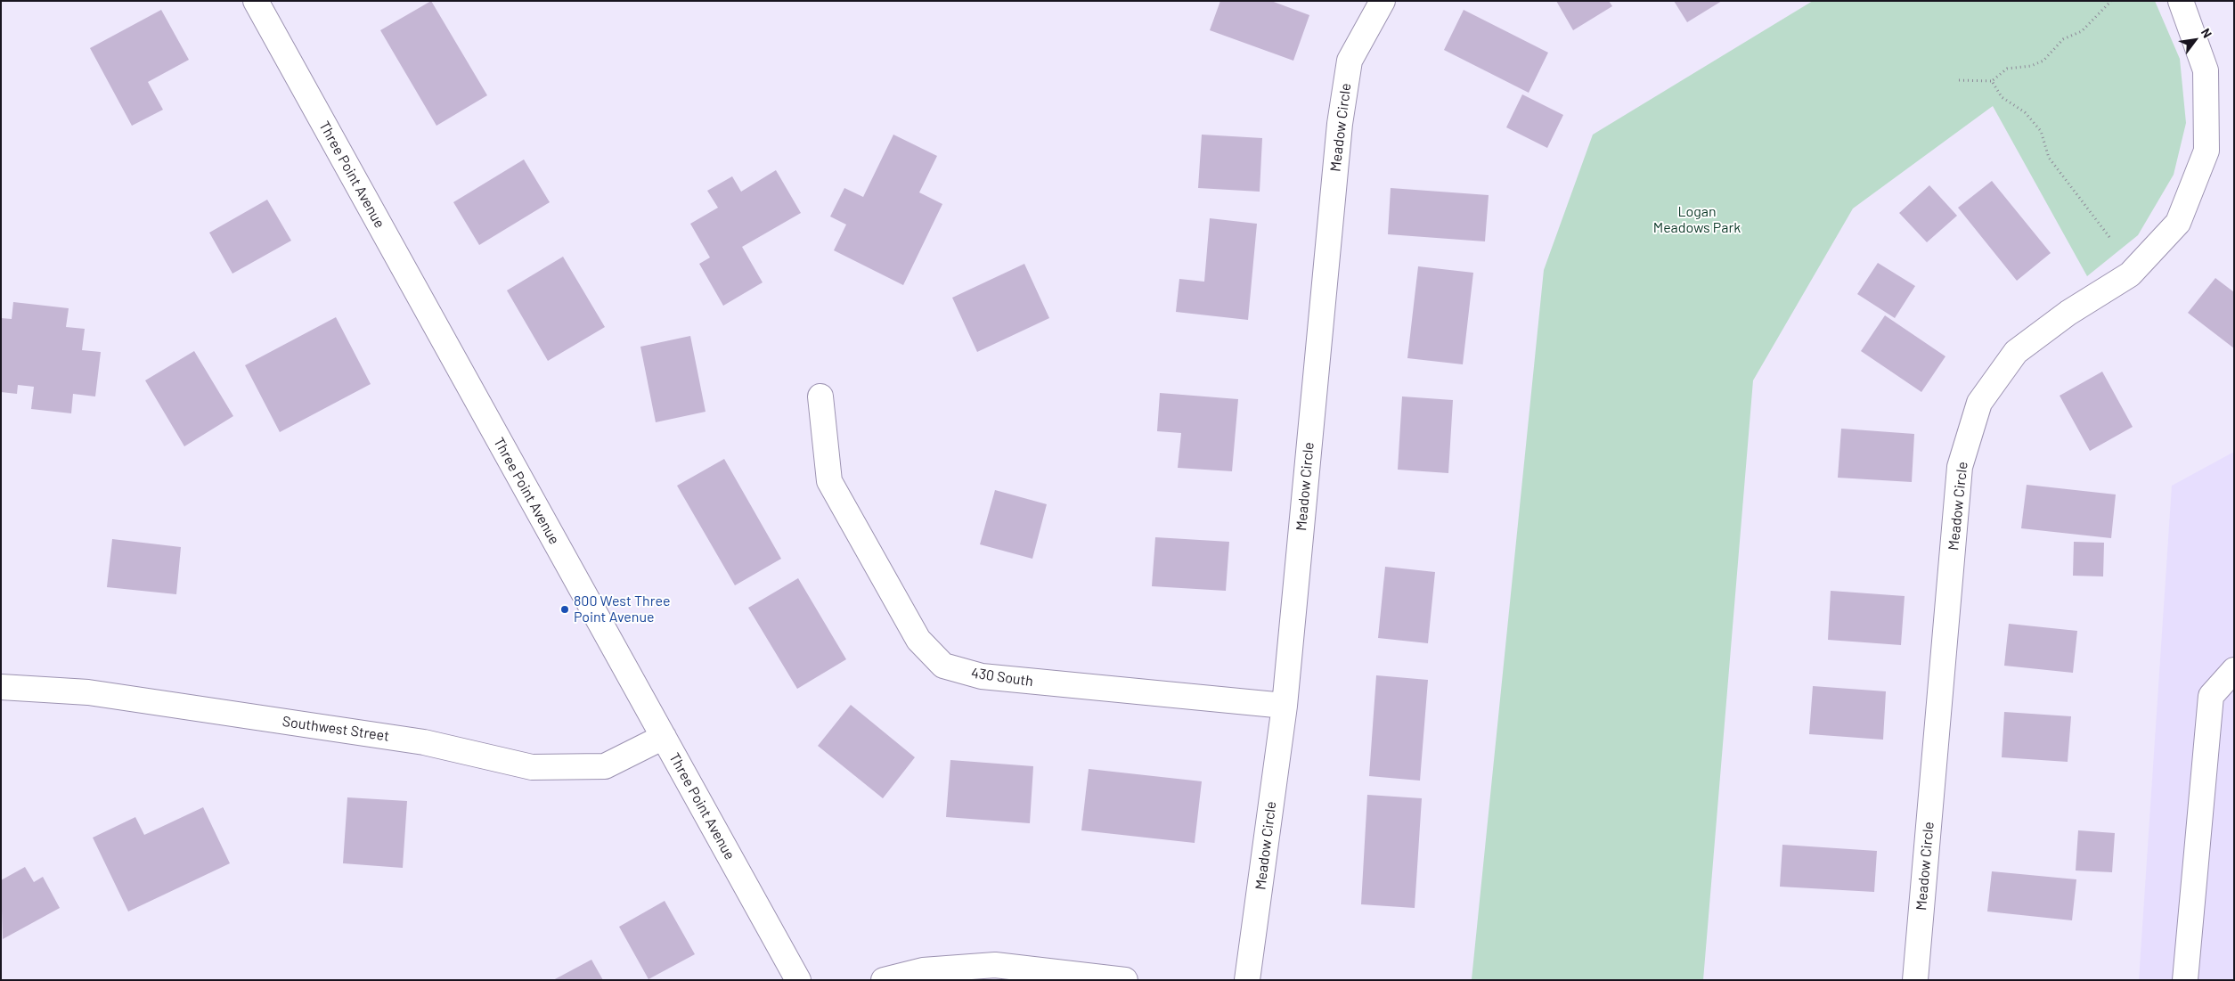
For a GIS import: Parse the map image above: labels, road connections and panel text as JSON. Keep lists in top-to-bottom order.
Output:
{
  "streets": {
    "street": [
      "Meadow Circle",
      "Three Point Avenue",
      "430 South",
      "Southwest Street"
    ]
  },
  "crossings": [
    ["Meadow Circle", "430 South"],
    ["Three Point Avenue", "Southwest Street"]
  ],
  "parks": ["Logan Meadows Park"],
  "places": ["800 West Three Point Avenue"],
  "north": "top right"
}
